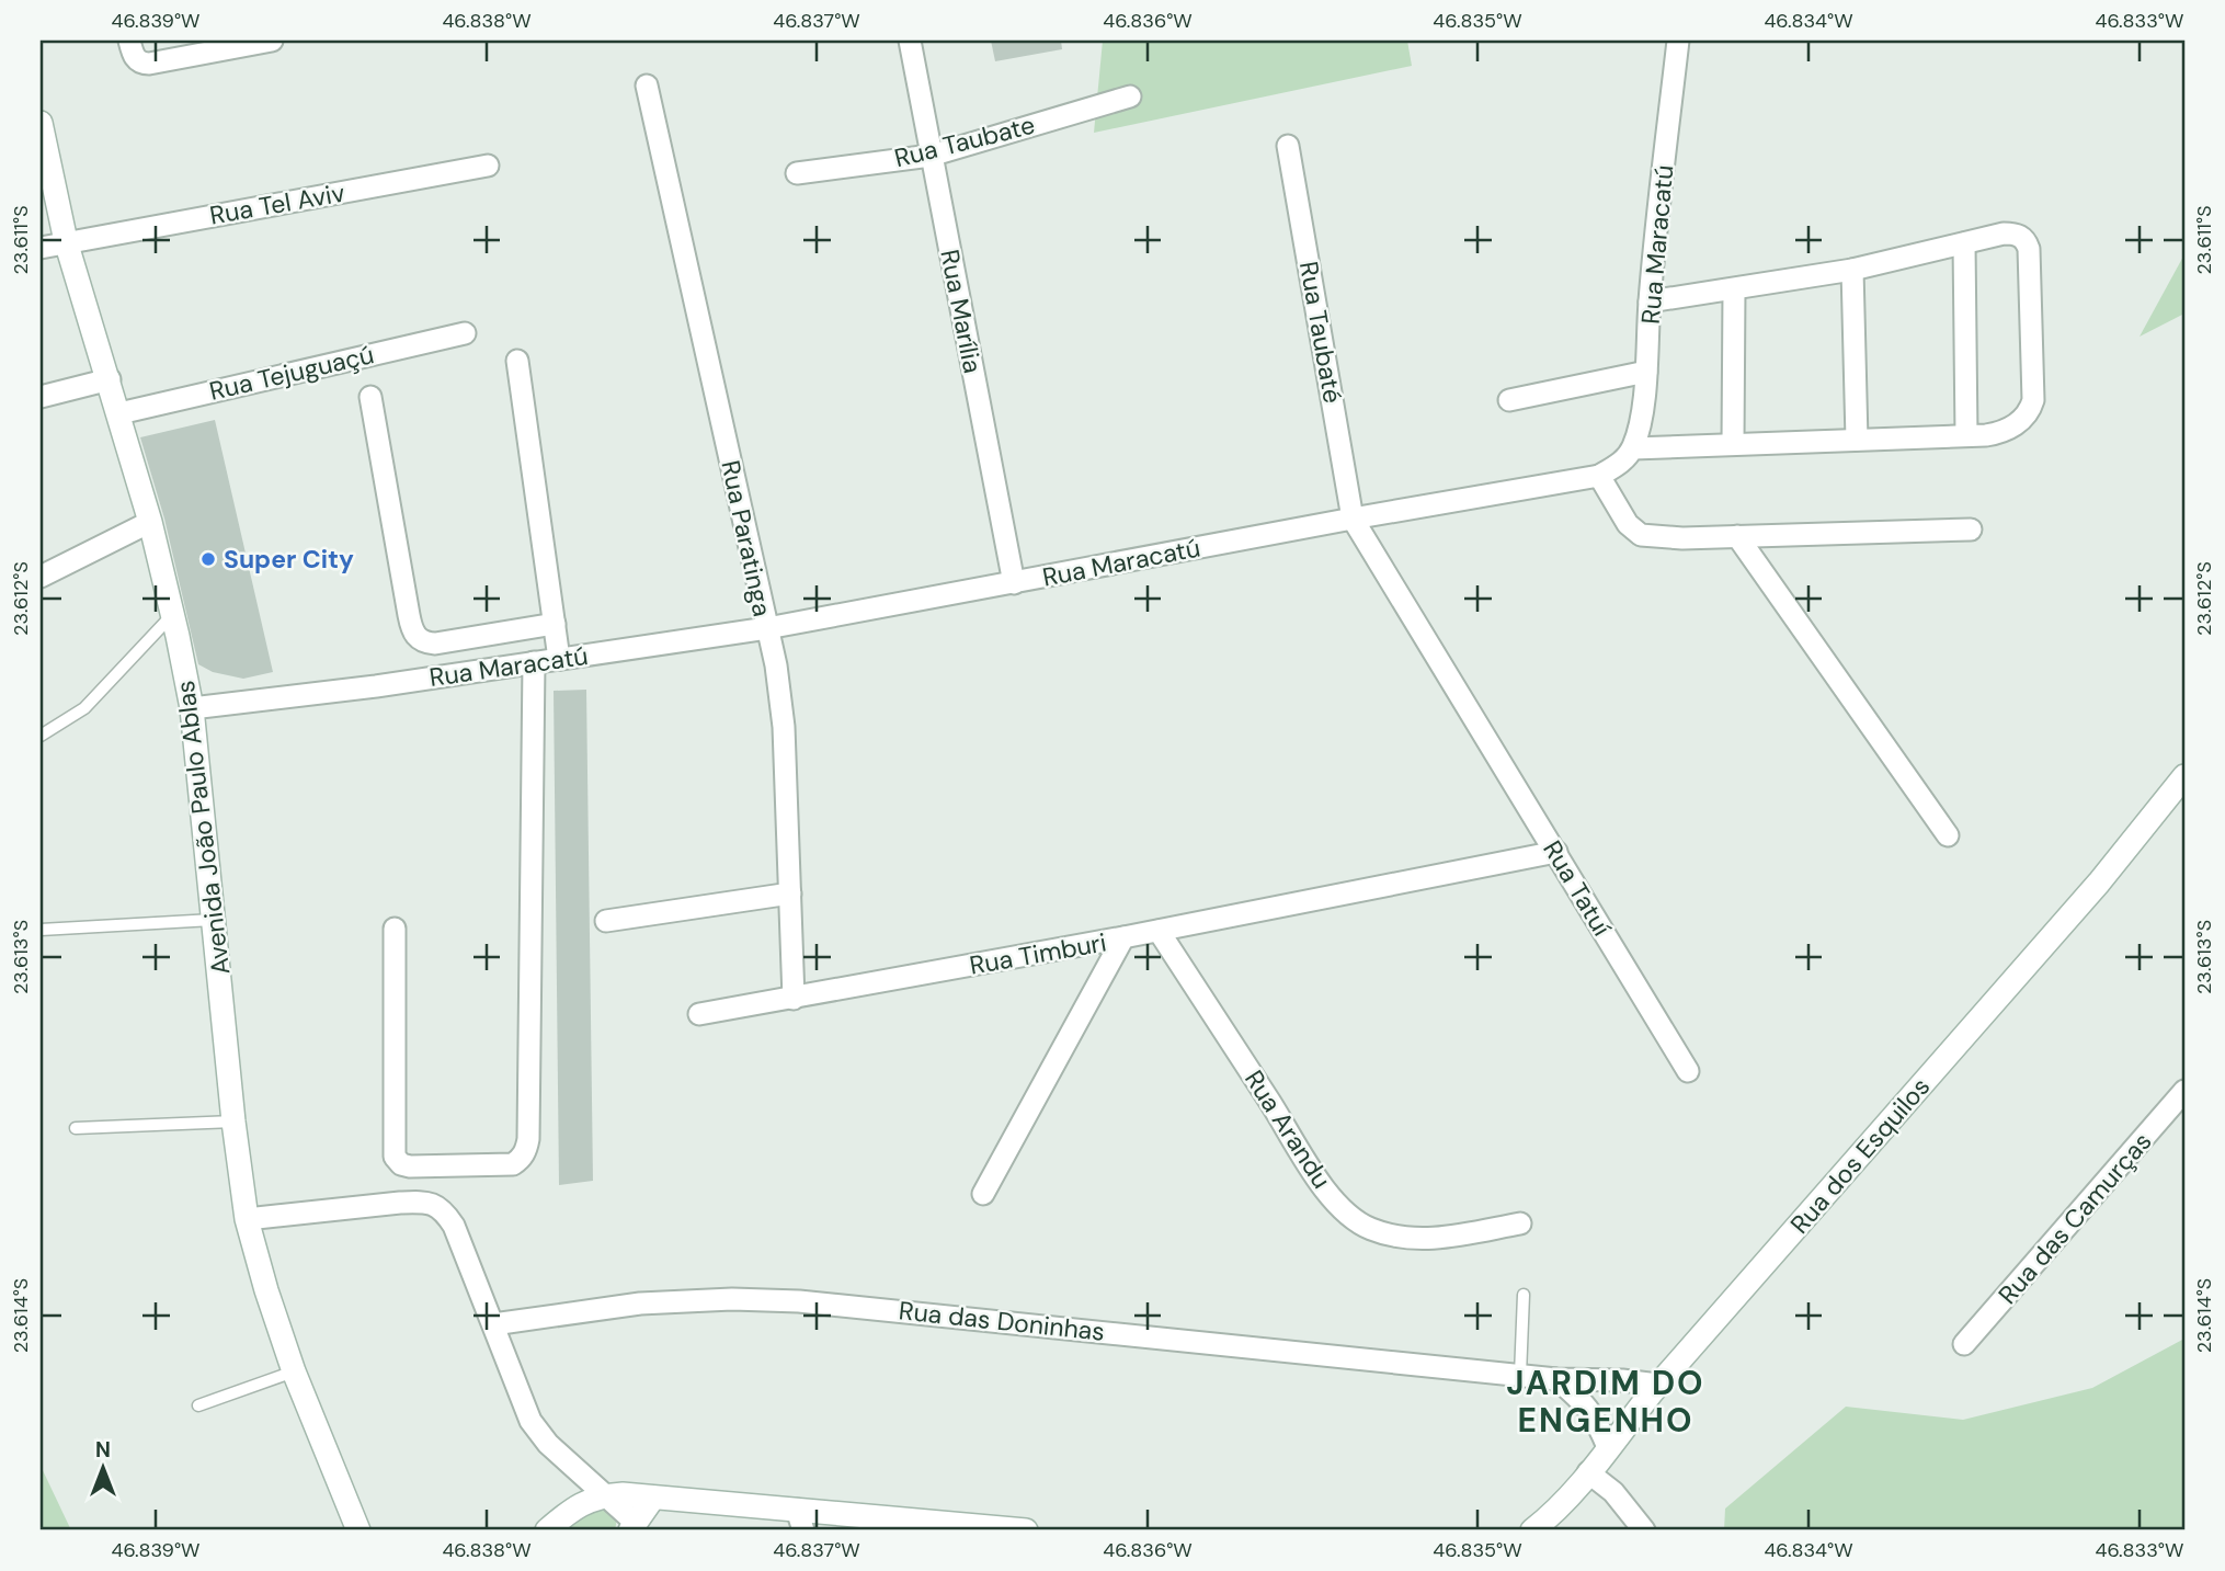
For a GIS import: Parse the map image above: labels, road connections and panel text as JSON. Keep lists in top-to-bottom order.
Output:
{
  "streets": {
    "street": [
      "Rua Taubate",
      "Rua Tel Aviv",
      "Rua Maracatú",
      "Rua Marília",
      "Rua Taubaté",
      "Rua Tejuguaçú",
      "Rua Paratinga",
      "Avenida João Paulo Ablas",
      "Rua Tatuí",
      "Rua Timburi",
      "Rua Arandu",
      "Rua dos Esquilos",
      "Rua das Camurças",
      "Rua das Doninhas"
    ]
  },
  "crossings": [
    ["Rua Taubate", "Rua Marília"],
    ["Rua Tel Aviv", "Avenida João Paulo Ablas"],
    ["Rua Maracatú", "Rua Marília"],
    ["Rua Maracatú", "Rua Taubaté"],
    ["Rua Maracatú", "Rua Paratinga"],
    ["Rua Maracatú", "Avenida João Paulo Ablas"],
    ["Rua Maracatú", "Rua Tatuí"],
    ["Rua Taubaté", "Rua Tatuí"],
    ["Rua Tejuguaçú", "Avenida João Paulo Ablas"],
    ["Rua Paratinga", "Rua Timburi"],
    ["Rua Tatuí", "Rua Timburi"],
    ["Rua Timburi", "Rua Arandu"],
    ["Rua dos Esquilos", "Rua das Doninhas"]
  ],
  "districts": ["JARDIM DO ENGENHO"],
  "places": ["Super City"],
  "north": "top",
  "coordinates": [
    "46.839°W",
    "46.838°W",
    "46.837°W",
    "46.836°W",
    "46.835°W",
    "46.834°W",
    "46.833°W",
    "23.611°S",
    "23.612°S",
    "23.613°S",
    "23.614°S"
  ]
}
